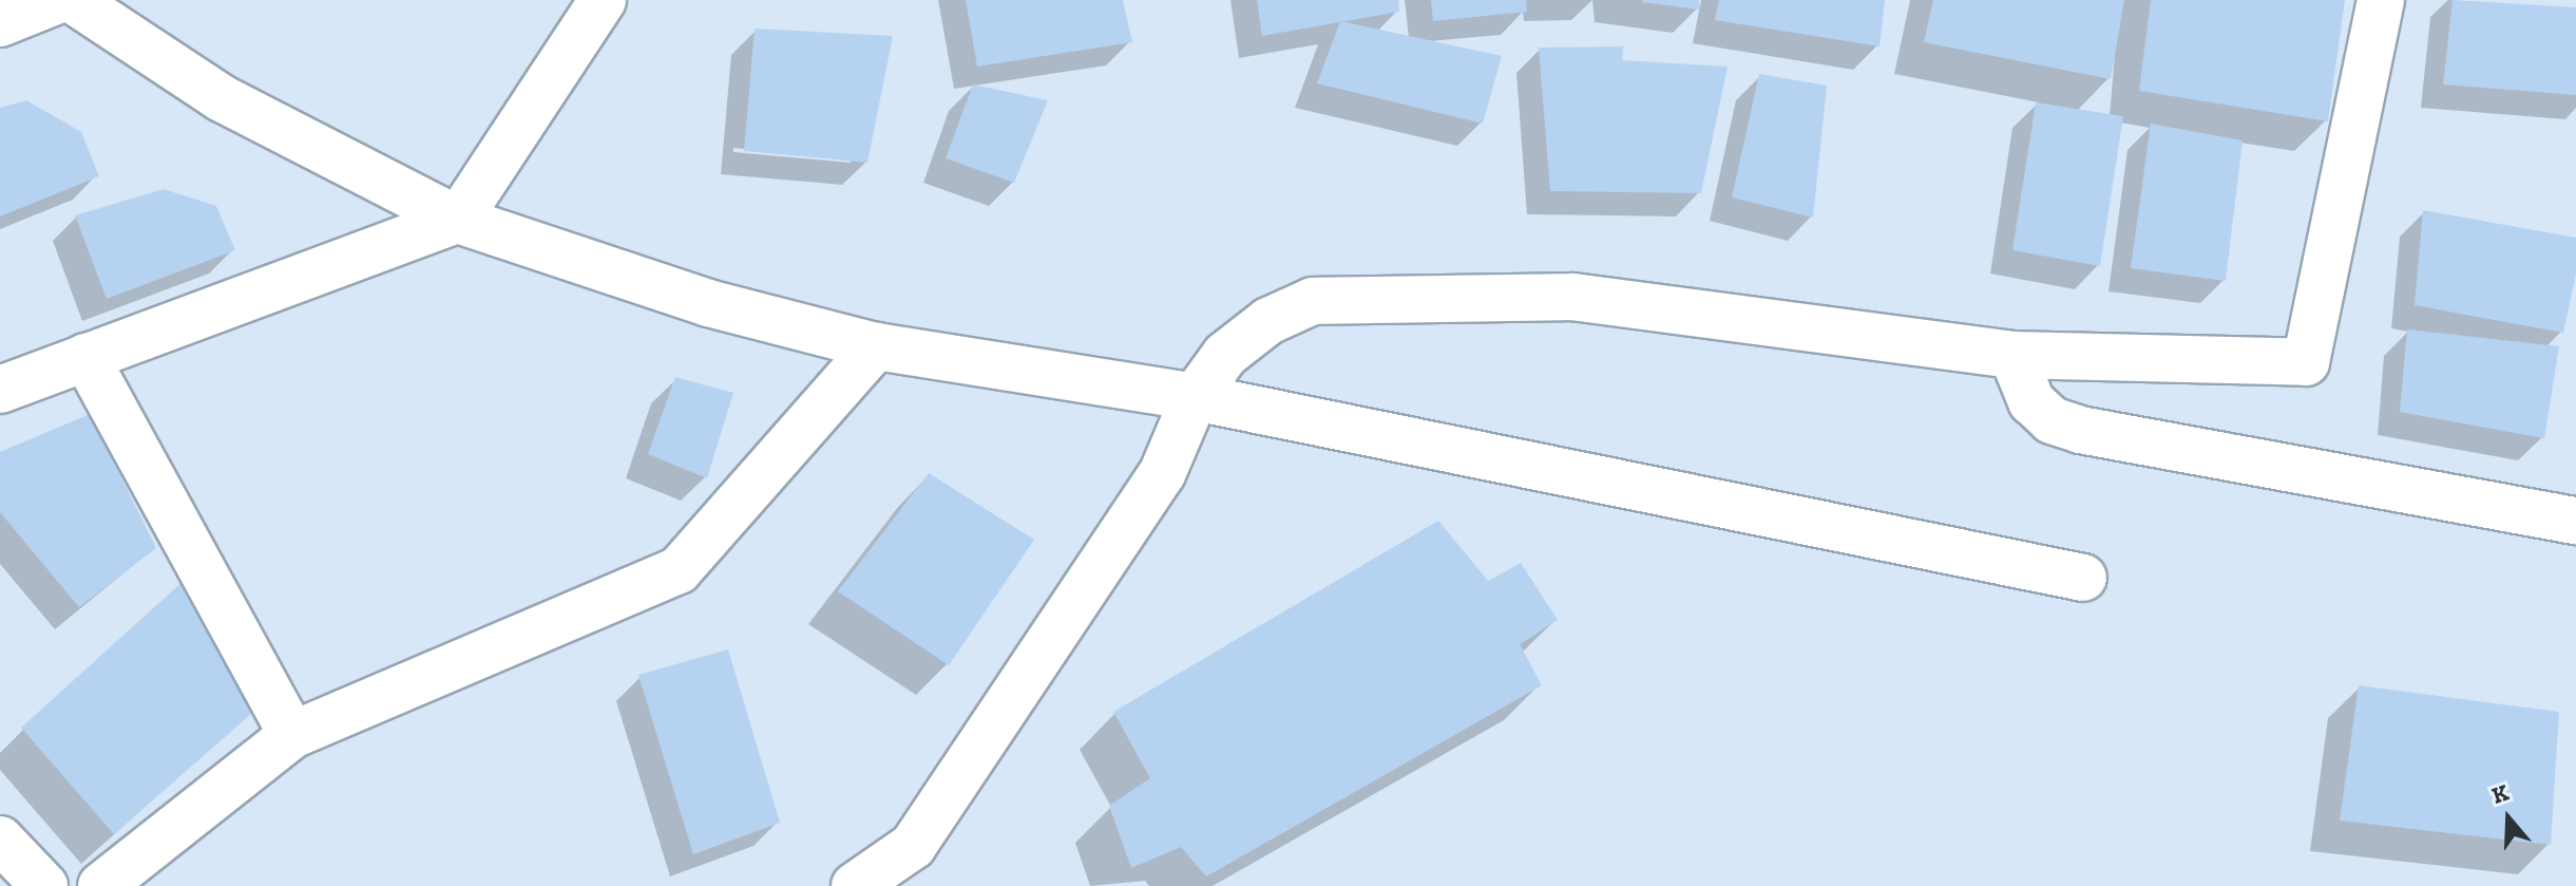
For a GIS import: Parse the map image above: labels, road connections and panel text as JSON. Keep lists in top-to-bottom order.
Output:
{
  "north": "top"
}
